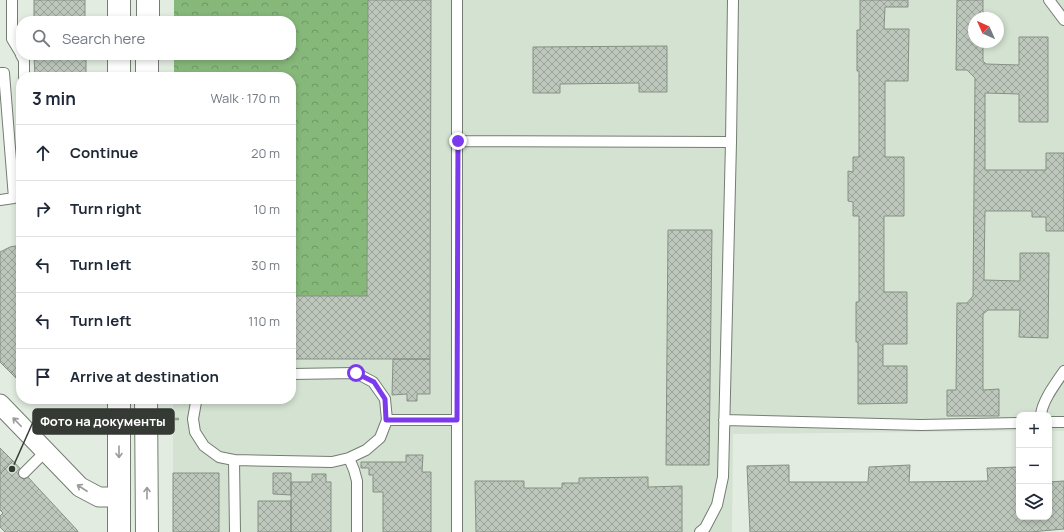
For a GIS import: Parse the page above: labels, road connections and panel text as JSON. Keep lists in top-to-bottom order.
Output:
{
  "places": ["Фото на документы"],
  "north": "top left",
  "page": {
    "search": "Search here",
    "heading": ["3 min", "Walk · 170 m"],
    "list": [
      ["Continue", "20 m"],
      ["Turn right", "10 m"],
      ["Turn left", "30 m"],
      ["Turn left", "110 m"],
      "Arrive at destination"
    ],
    "map_buttons": ["+", "−"]
  }
}
